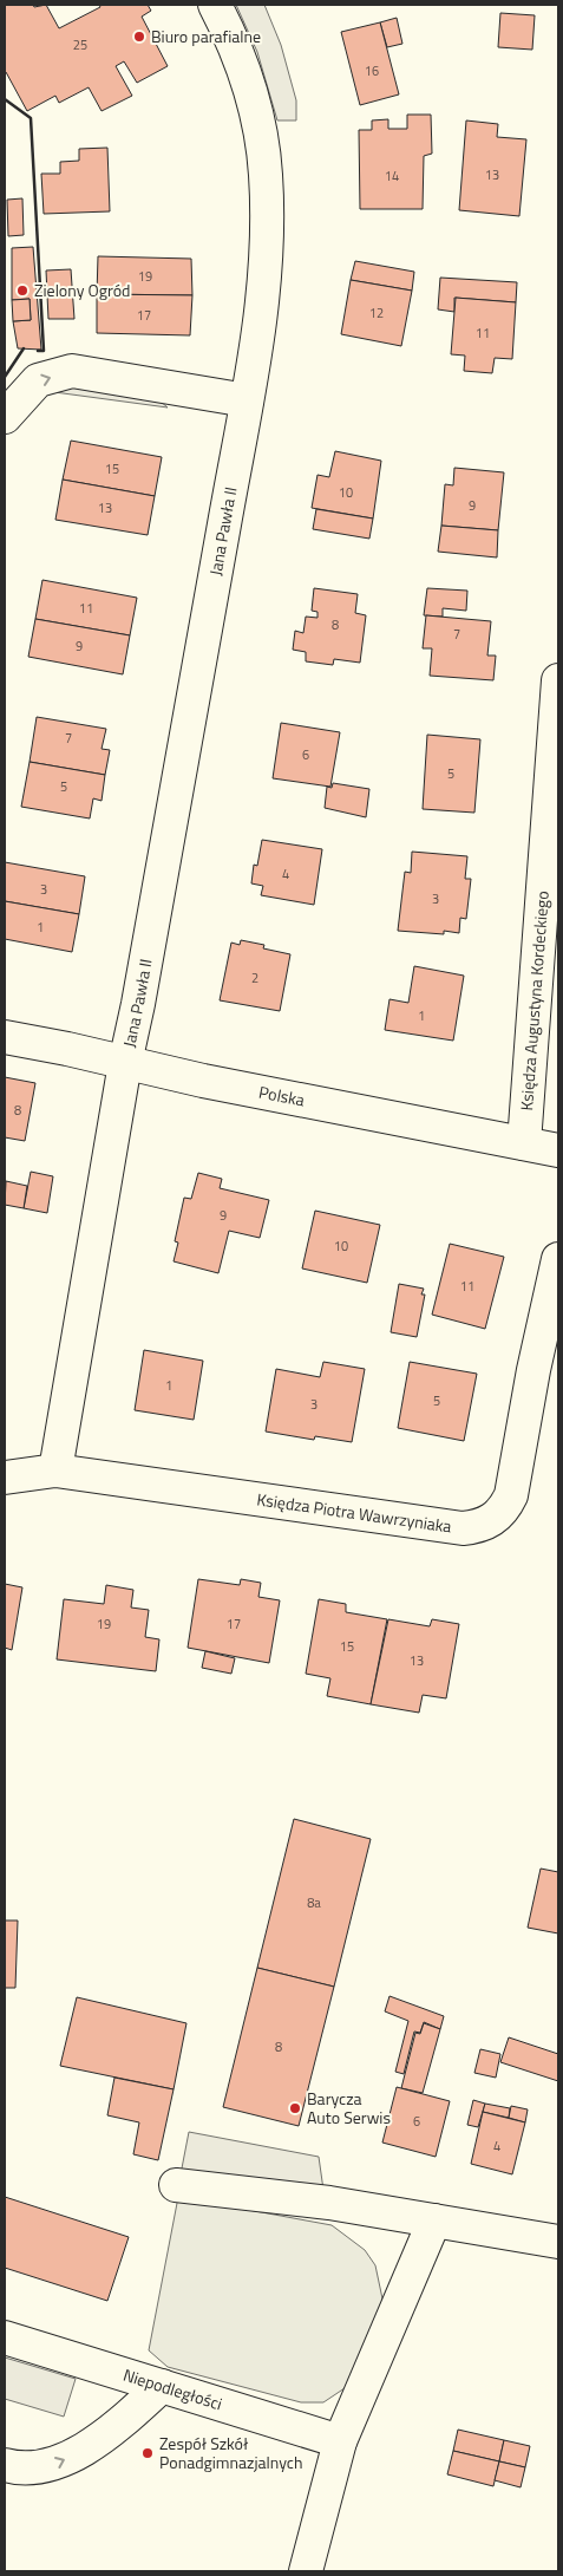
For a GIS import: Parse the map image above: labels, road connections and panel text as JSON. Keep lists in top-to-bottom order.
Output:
{
  "streets": {
    "street": [
      "Jana Pawła II",
      "Księdza Augustyna Kordeckiego",
      "Polska",
      "Księdza Piotra Wawrzyniaka",
      "Niepodległości"
    ]
  },
  "crossings": [
    ["Jana Pawła II", "Polska"],
    ["Księdza Augustyna Kordeckiego", "Polska"]
  ],
  "places": [
    "Biuro parafialne",
    "Zielony Ogród",
    "Barycza Auto Serwis",
    "Zespół Szkół Ponadgimnazjalnych"
  ],
  "house_numbers": [
    "25",
    "16",
    "13",
    "14",
    "19",
    "12",
    "17",
    "11",
    "15",
    "10",
    "9",
    "13",
    "11",
    "8",
    "7",
    "9",
    "7",
    "6",
    "5",
    "5",
    "4",
    "3",
    "3",
    "1",
    "2",
    "1",
    "8",
    "9",
    "10",
    "11",
    "1",
    "5",
    "3",
    "19",
    "17",
    "15",
    "13",
    "8a",
    "8",
    "6",
    "4"
  ]
}
